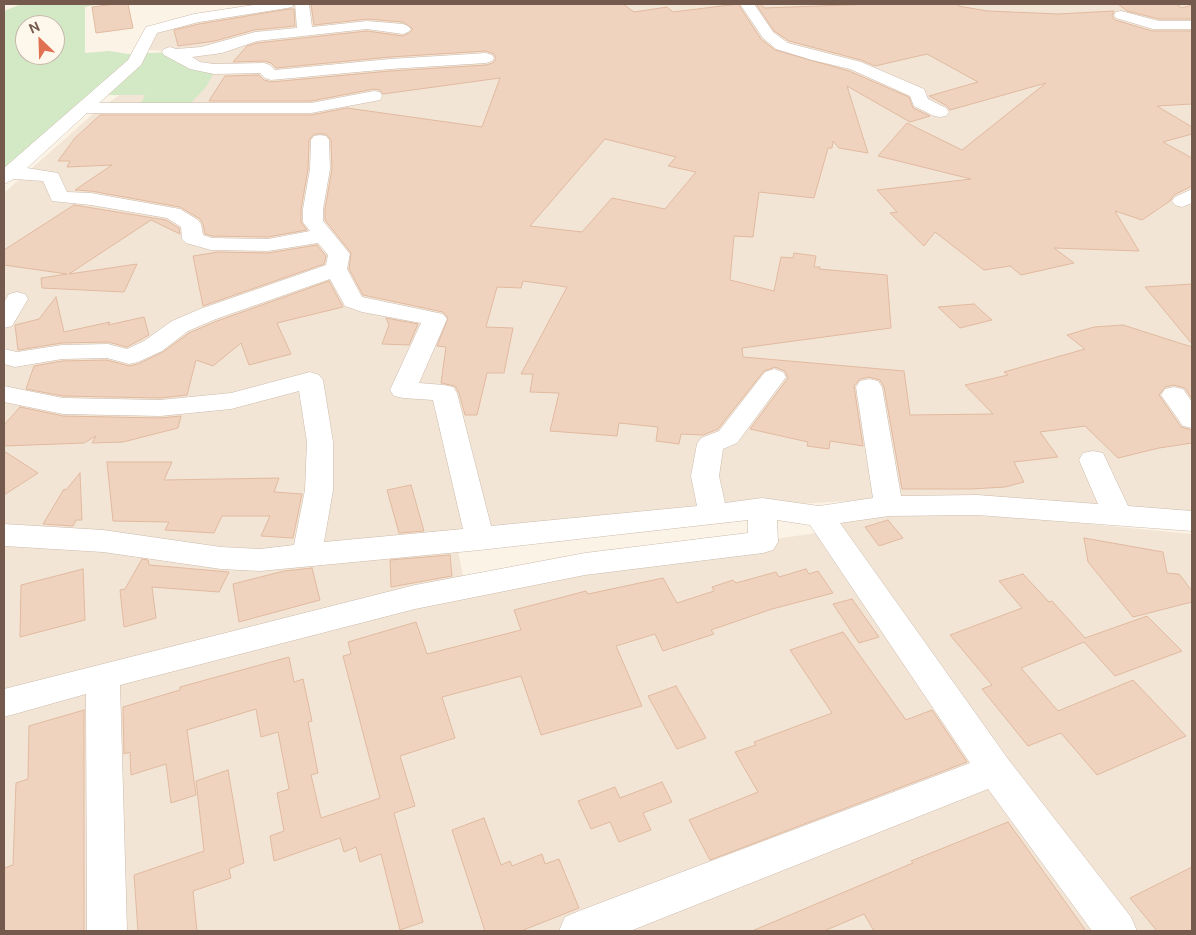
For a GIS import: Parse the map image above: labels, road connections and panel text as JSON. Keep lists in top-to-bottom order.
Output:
{
  "north": "top left"
}
